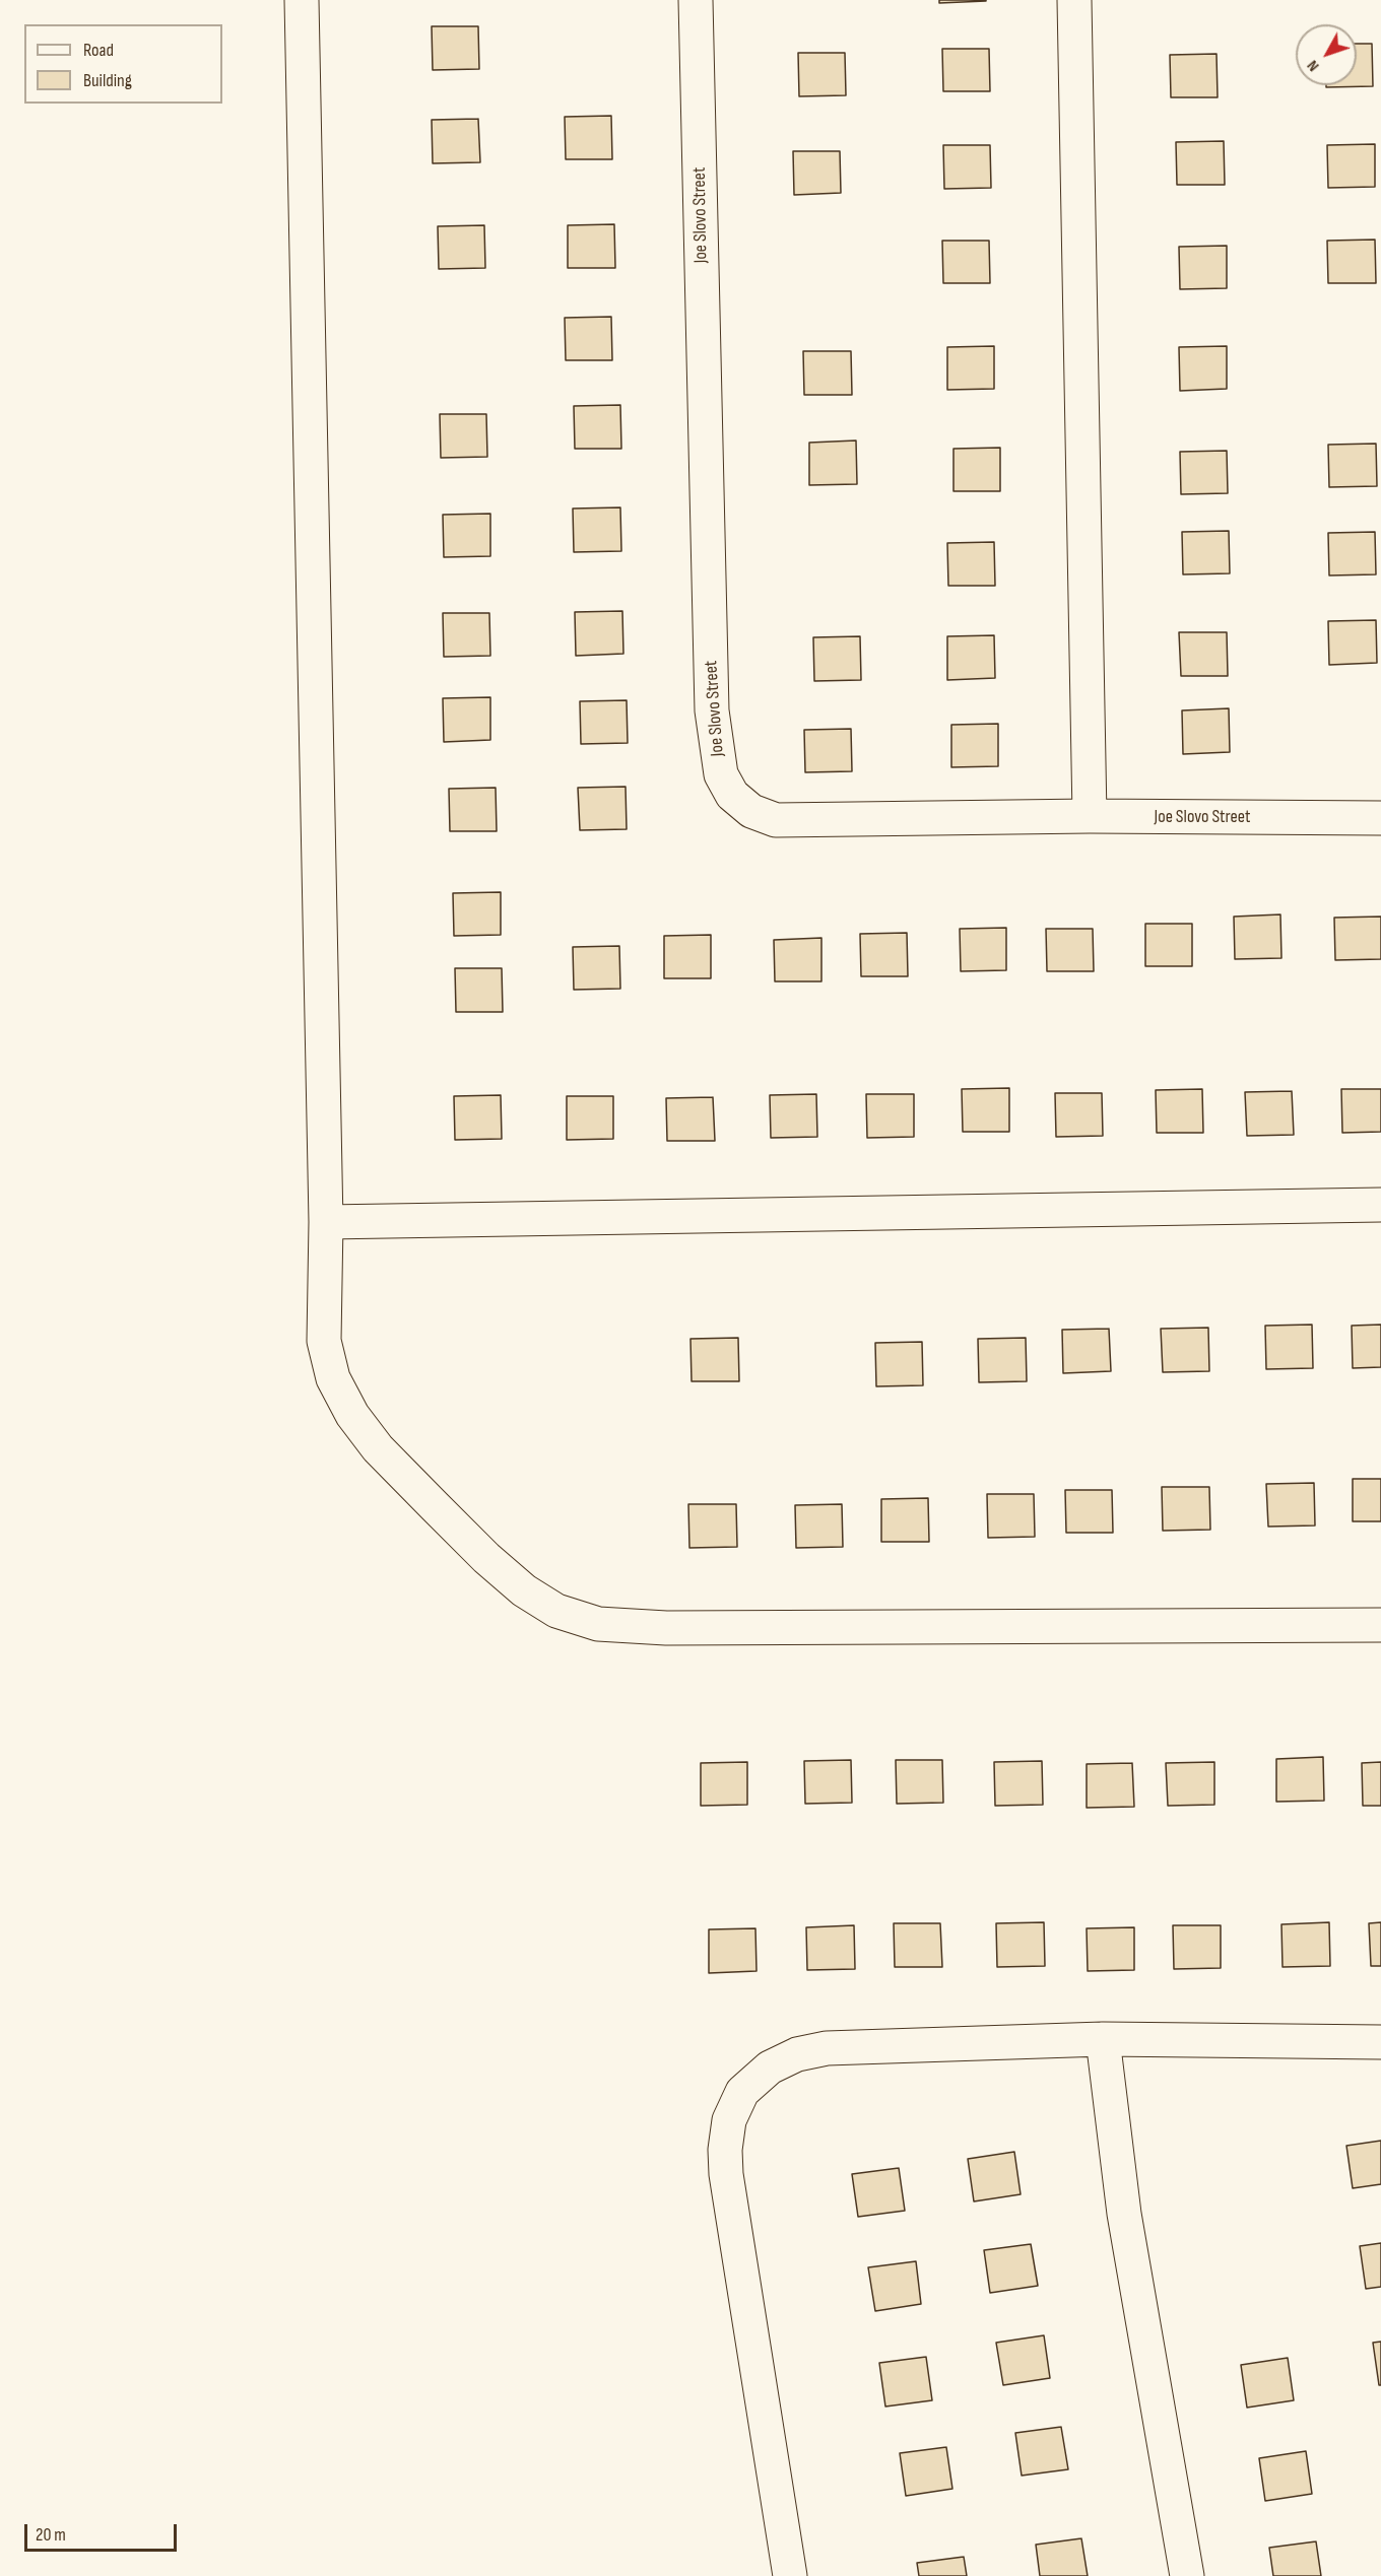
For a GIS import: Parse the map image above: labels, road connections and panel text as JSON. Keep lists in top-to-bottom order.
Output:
{
  "streets": {
    "street": ["Joe Slovo Street"]
  },
  "legend": ["Road", "Building"],
  "scale_bar": "20 m",
  "north": "bottom left"
}
